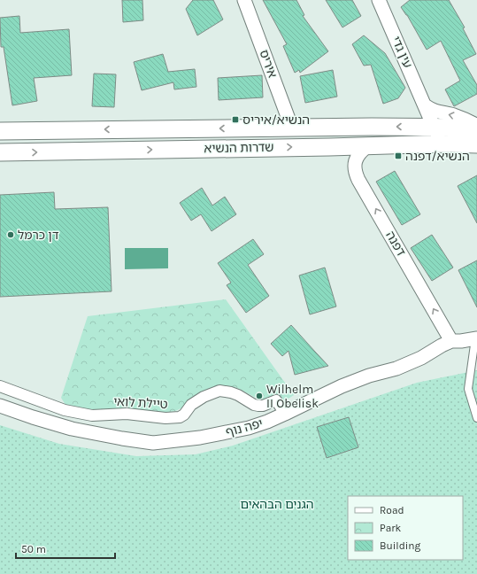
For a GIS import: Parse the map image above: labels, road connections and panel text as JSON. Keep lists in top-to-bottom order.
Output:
{
  "streets": {
    "street": [
      "עין גדי",
      "איריס",
      "שדרות הנשיא",
      "דפנה",
      "טיילת לואי",
      "יפה נוף"
    ]
  },
  "crossings": [
    ["עין גדי", "שדרות הנשיא"],
    ["איריס", "שדרות הנשיא"],
    ["שדרות הנשיא", "דפנה"],
    ["דפנה", "יפה נוף"],
    ["טיילת לואי", "יפה נוף"]
  ],
  "one_way": ["דפנה"],
  "parks": ["הגנים הבהאים"],
  "places": {
    "transit": ["הנשיא/איריס", "הנשיא/דפנה"],
    "other": ["דן כרמל", "Wilhelm II Obelisk"]
  },
  "legend": ["Road", "Park", "Building"],
  "scale_bar": "50 m"
}
